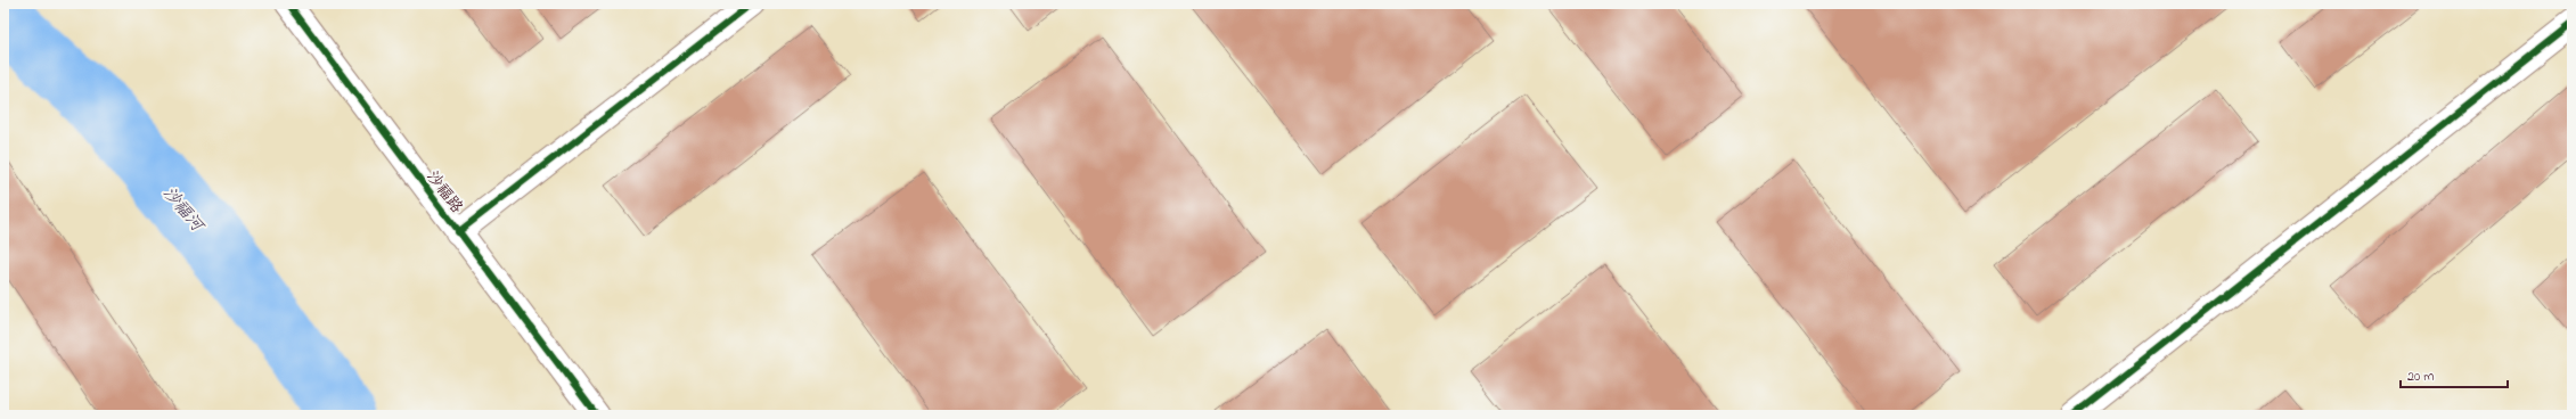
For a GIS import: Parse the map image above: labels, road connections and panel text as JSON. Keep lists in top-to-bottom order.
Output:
{
  "streets": {
    "street": ["沙福路"]
  },
  "water": ["沙福河"],
  "scale_bar": "20 m"
}
